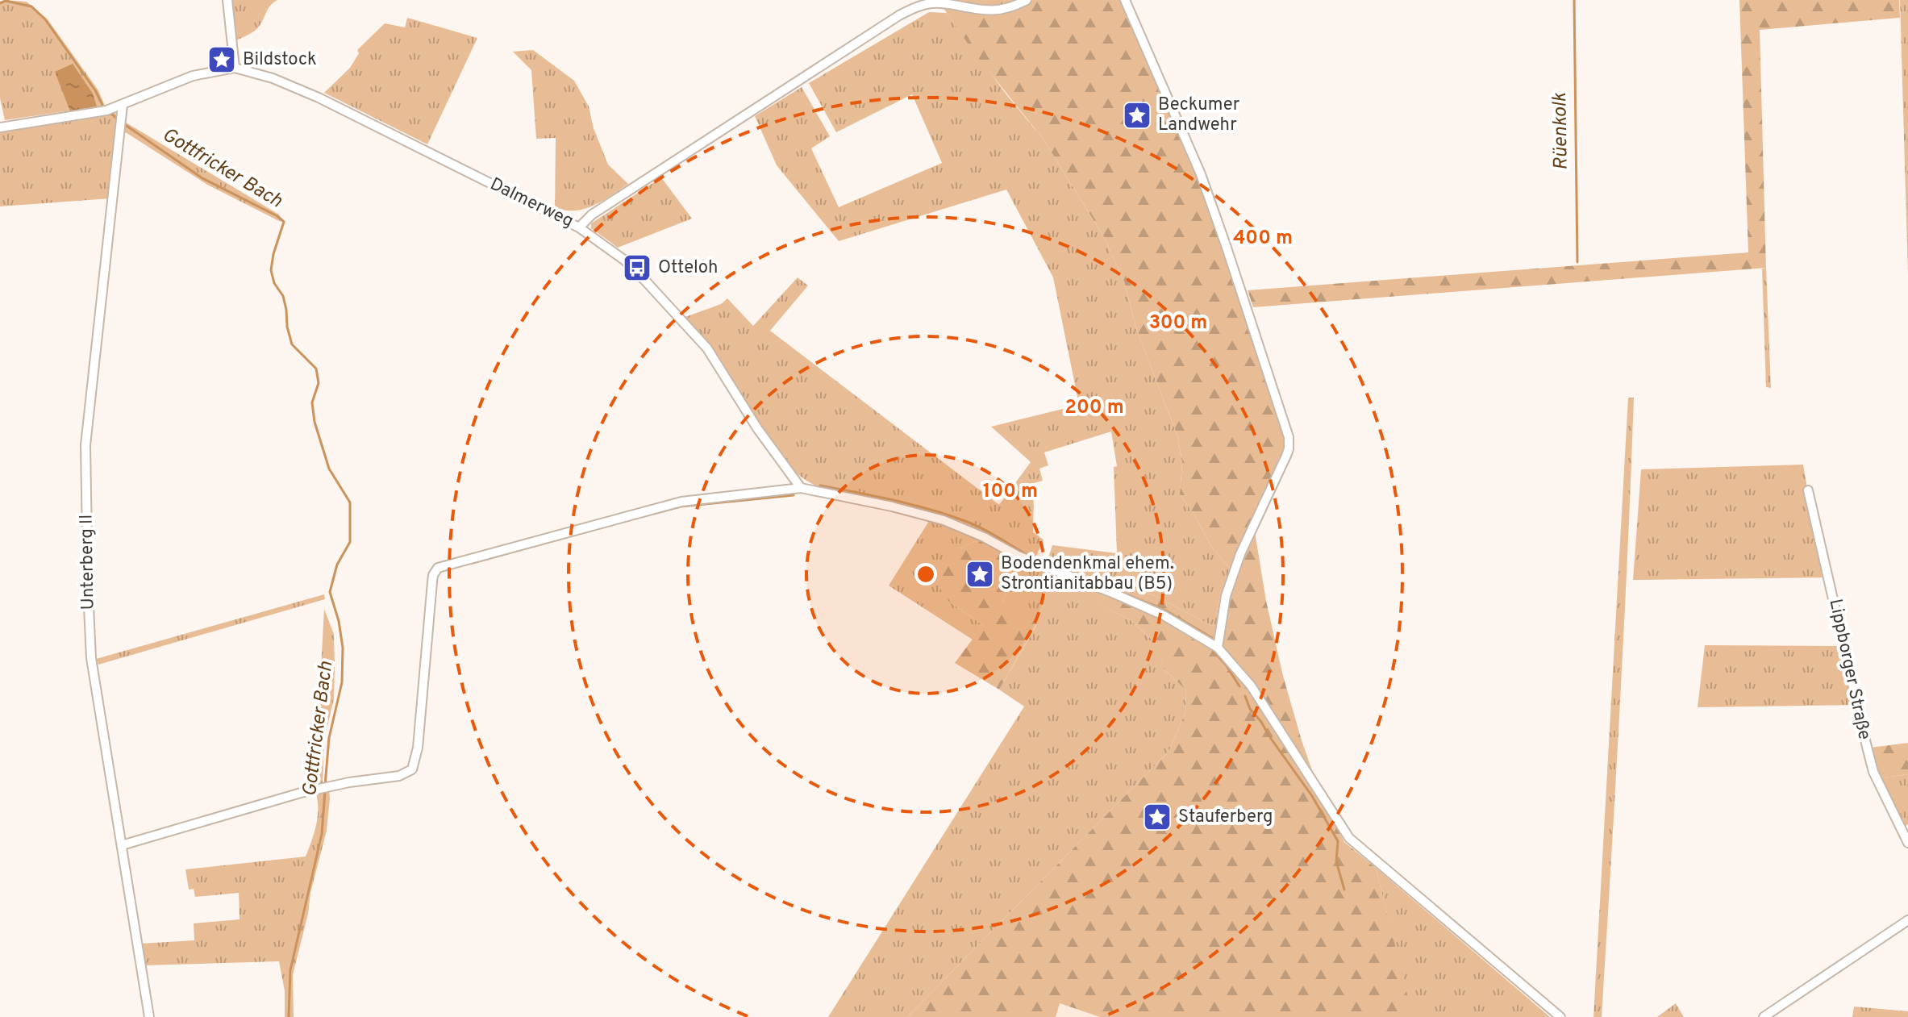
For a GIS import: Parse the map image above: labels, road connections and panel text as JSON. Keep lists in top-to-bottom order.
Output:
{
  "streets": {
    "street": ["Dalmerweg", "Unterberg II", "Lippborger Straße"]
  },
  "crossings": [
    ["Dalmerweg", "Unterberg II"]
  ],
  "water": ["Rüenkolk", "Gottfricker Bach"],
  "places": {
    "place": [
      "Bildstock",
      "Beckumer Landwehr",
      "Bodendenkmal ehem. Strontianitabbau (B5)",
      "Stauferberg"
    ],
    "bus stop": ["Otteloh"]
  },
  "rings": [
    "400 m",
    "300 m",
    "200 m",
    "100 m"
  ]
}
